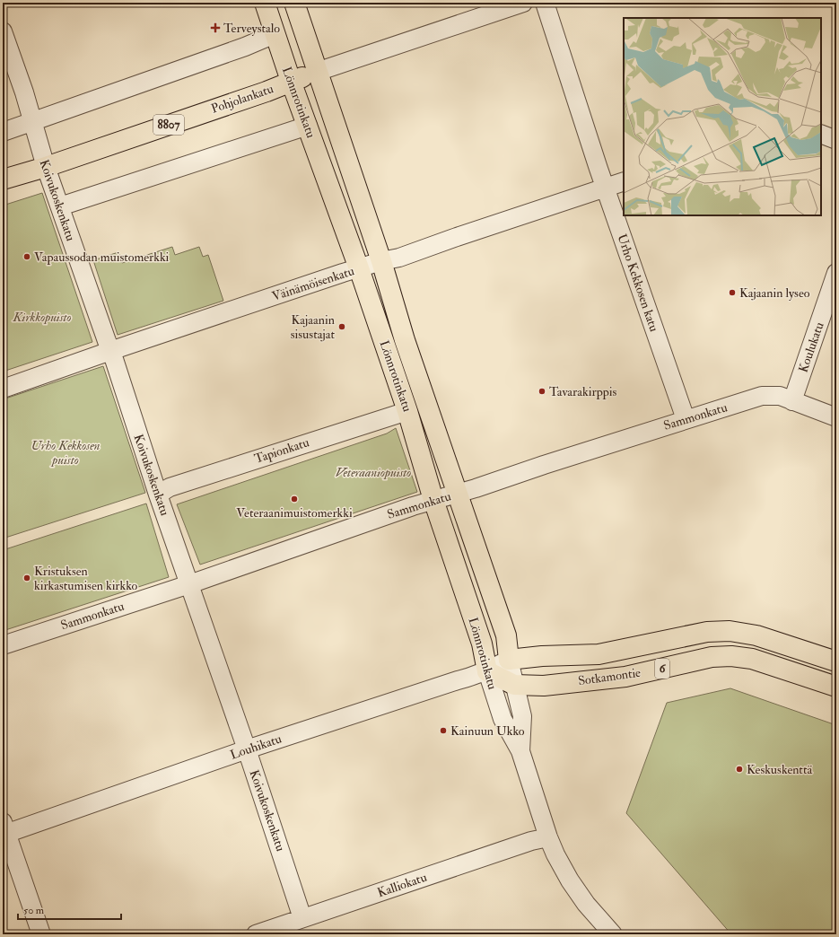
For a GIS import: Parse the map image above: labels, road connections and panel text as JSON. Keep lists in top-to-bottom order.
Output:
{
  "streets": {
    "main road": [
      "Pohjolankatu",
      "Lönnrotinkatu",
      "8807",
      "6",
      "Sotkamontie"
    ],
    "street": [
      "Koivukoskenkatu",
      "Urho Kekkosen katu",
      "Väinämöisenkatu",
      "Koulukatu",
      "Sammonkatu",
      "Tapionkatu",
      "Louhikatu",
      "Kalliokatu"
    ]
  },
  "crossings": [
    ["Pohjolankatu", "Lönnrotinkatu"],
    ["Pohjolankatu", "Koivukoskenkatu"],
    ["Lönnrotinkatu", "Väinämöisenkatu"],
    ["Lönnrotinkatu", "Sammonkatu"],
    ["Lönnrotinkatu", "Tapionkatu"],
    ["Lönnrotinkatu", "Sotkamontie"],
    ["Lönnrotinkatu", "Louhikatu"],
    ["Lönnrotinkatu", "Kalliokatu"],
    ["Koivukoskenkatu", "Väinämöisenkatu"],
    ["Koivukoskenkatu", "Sammonkatu"],
    ["Koivukoskenkatu", "Tapionkatu"],
    ["Koivukoskenkatu", "Louhikatu"],
    ["Koivukoskenkatu", "Kalliokatu"],
    ["Urho Kekkosen katu", "Väinämöisenkatu"],
    ["Urho Kekkosen katu", "Sammonkatu"],
    ["Koulukatu", "Sammonkatu"],
    ["Sotkamontie", "Louhikatu"]
  ],
  "parks": ["Kirkkopuisto", "Urho Kekkosen puisto", "Veteraaniopuisto"],
  "places": {
    "health": ["Terveystalo"],
    "other": [
      "Vapaussodan muistomerkki",
      "Kajaanin lyseo",
      "Kajaanin sisustajat",
      "Tavarakirppis",
      "Veteraanimuistomerkki",
      "Kristuksen kirkastumisen kirkko",
      "Kainuun Ukko",
      "Keskuskenttä"
    ]
  },
  "scale_bar": "50 m"
}
